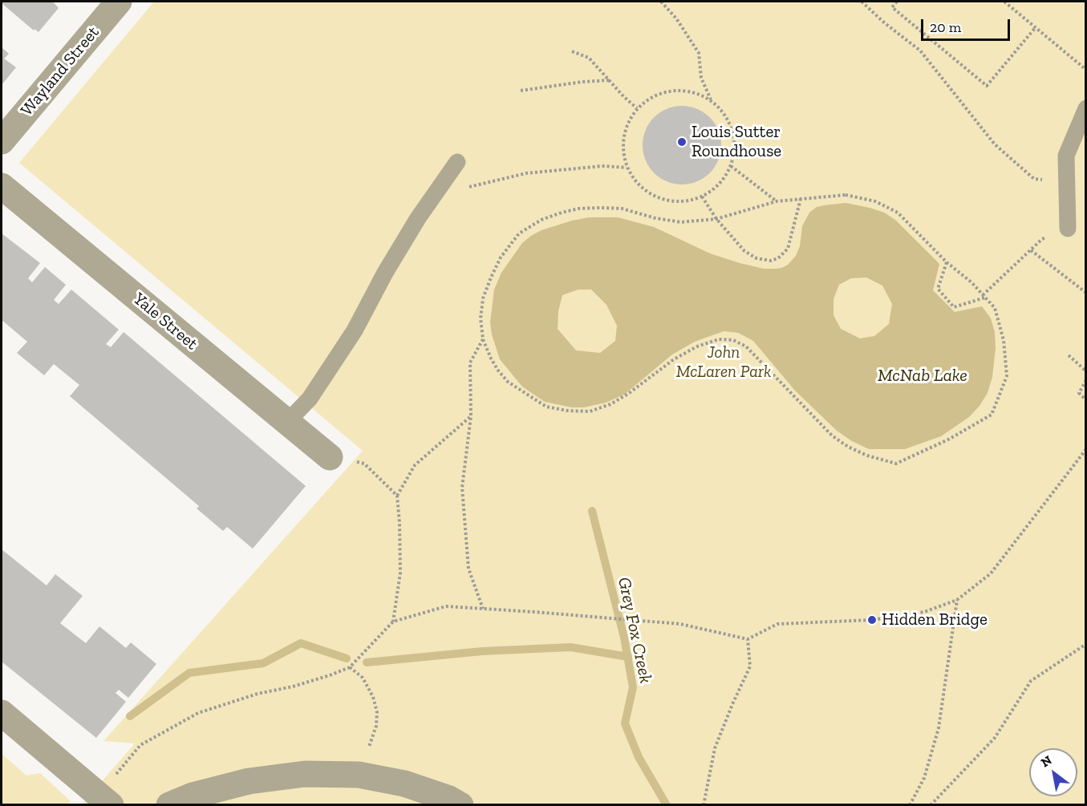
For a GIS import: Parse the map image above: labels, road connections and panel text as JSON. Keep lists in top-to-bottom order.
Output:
{
  "streets": {
    "street": ["Wayland Street", "Yale Street"]
  },
  "water": ["McNab Lake", "Grey Fox Creek"],
  "parks": ["John McLaren Park"],
  "places": ["Louis Sutter Roundhouse", "Hidden Bridge"],
  "scale_bar": "20 m",
  "north": "top left"
}
